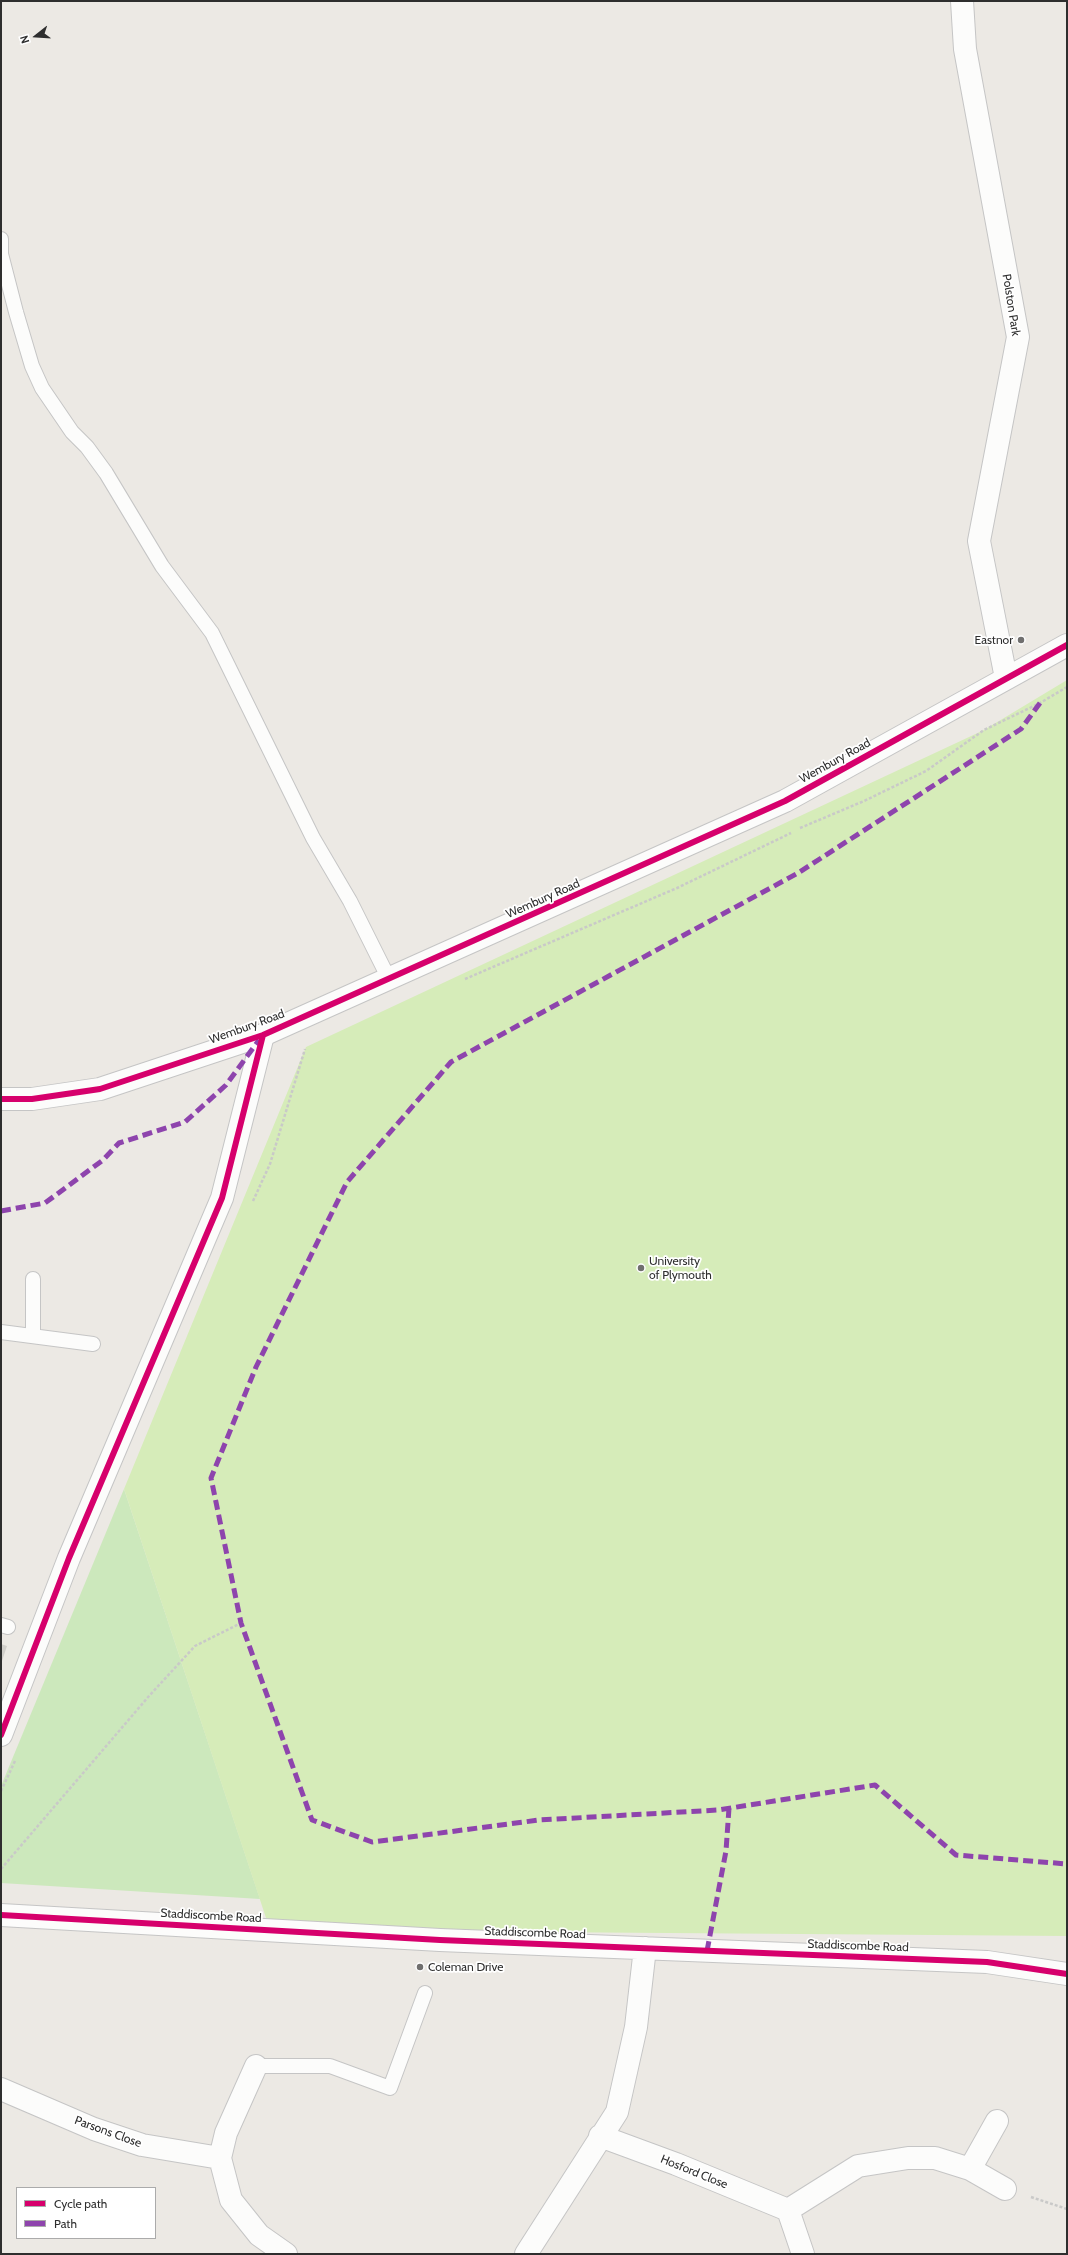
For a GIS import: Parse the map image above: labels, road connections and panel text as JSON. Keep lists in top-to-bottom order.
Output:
{
  "streets": {
    "street": [
      "Polston Park",
      "Wembury Road",
      "Staddiscombe Road",
      "Parsons Close",
      "Hosford Close"
    ]
  },
  "crossings": [
    ["Polston Park", "Wembury Road"]
  ],
  "places": ["Eastnor", "University of Plymouth", "Coleman Drive"],
  "legend": ["Cycle path", "Path"],
  "north": "left"
}
